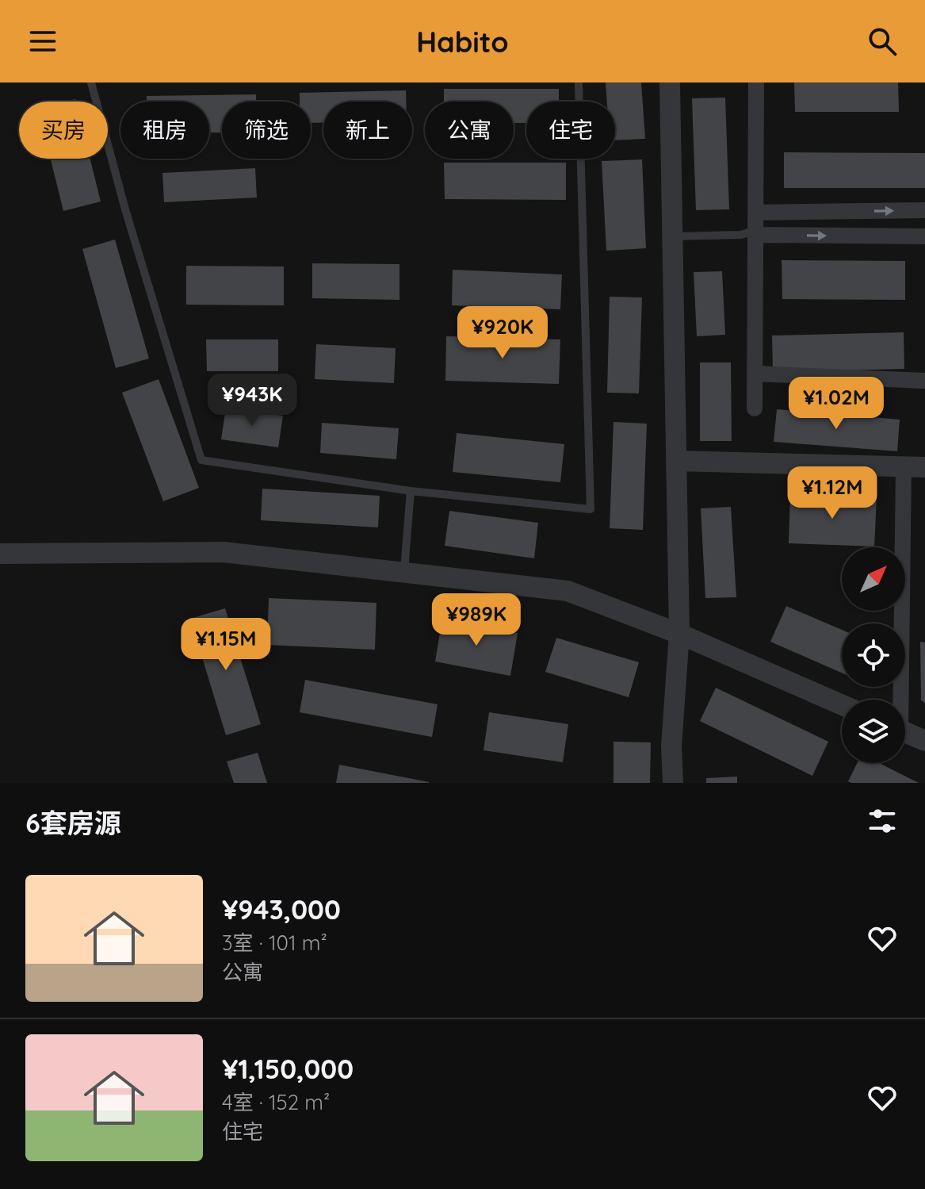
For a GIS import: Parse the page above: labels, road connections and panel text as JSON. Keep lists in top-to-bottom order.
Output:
{
  "north": "top right",
  "page": {
    "header": "Habito",
    "chip": [
      "买房",
      "租房",
      "筛选",
      "新上",
      "公寓",
      "住宅"
    ],
    "price": [
      "¥920K",
      "¥943K",
      "¥1.02M",
      "¥1.12M",
      "¥989K",
      "¥1.15M"
    ],
    "heading": "6套房源",
    "list": [
      {
        "name": "¥943,000",
        "note": "3室 · 101 m² · 公寓"
      },
      {
        "name": "¥1,150,000",
        "note": "4室 · 152 m² · 住宅"
      }
    ]
  }
}
